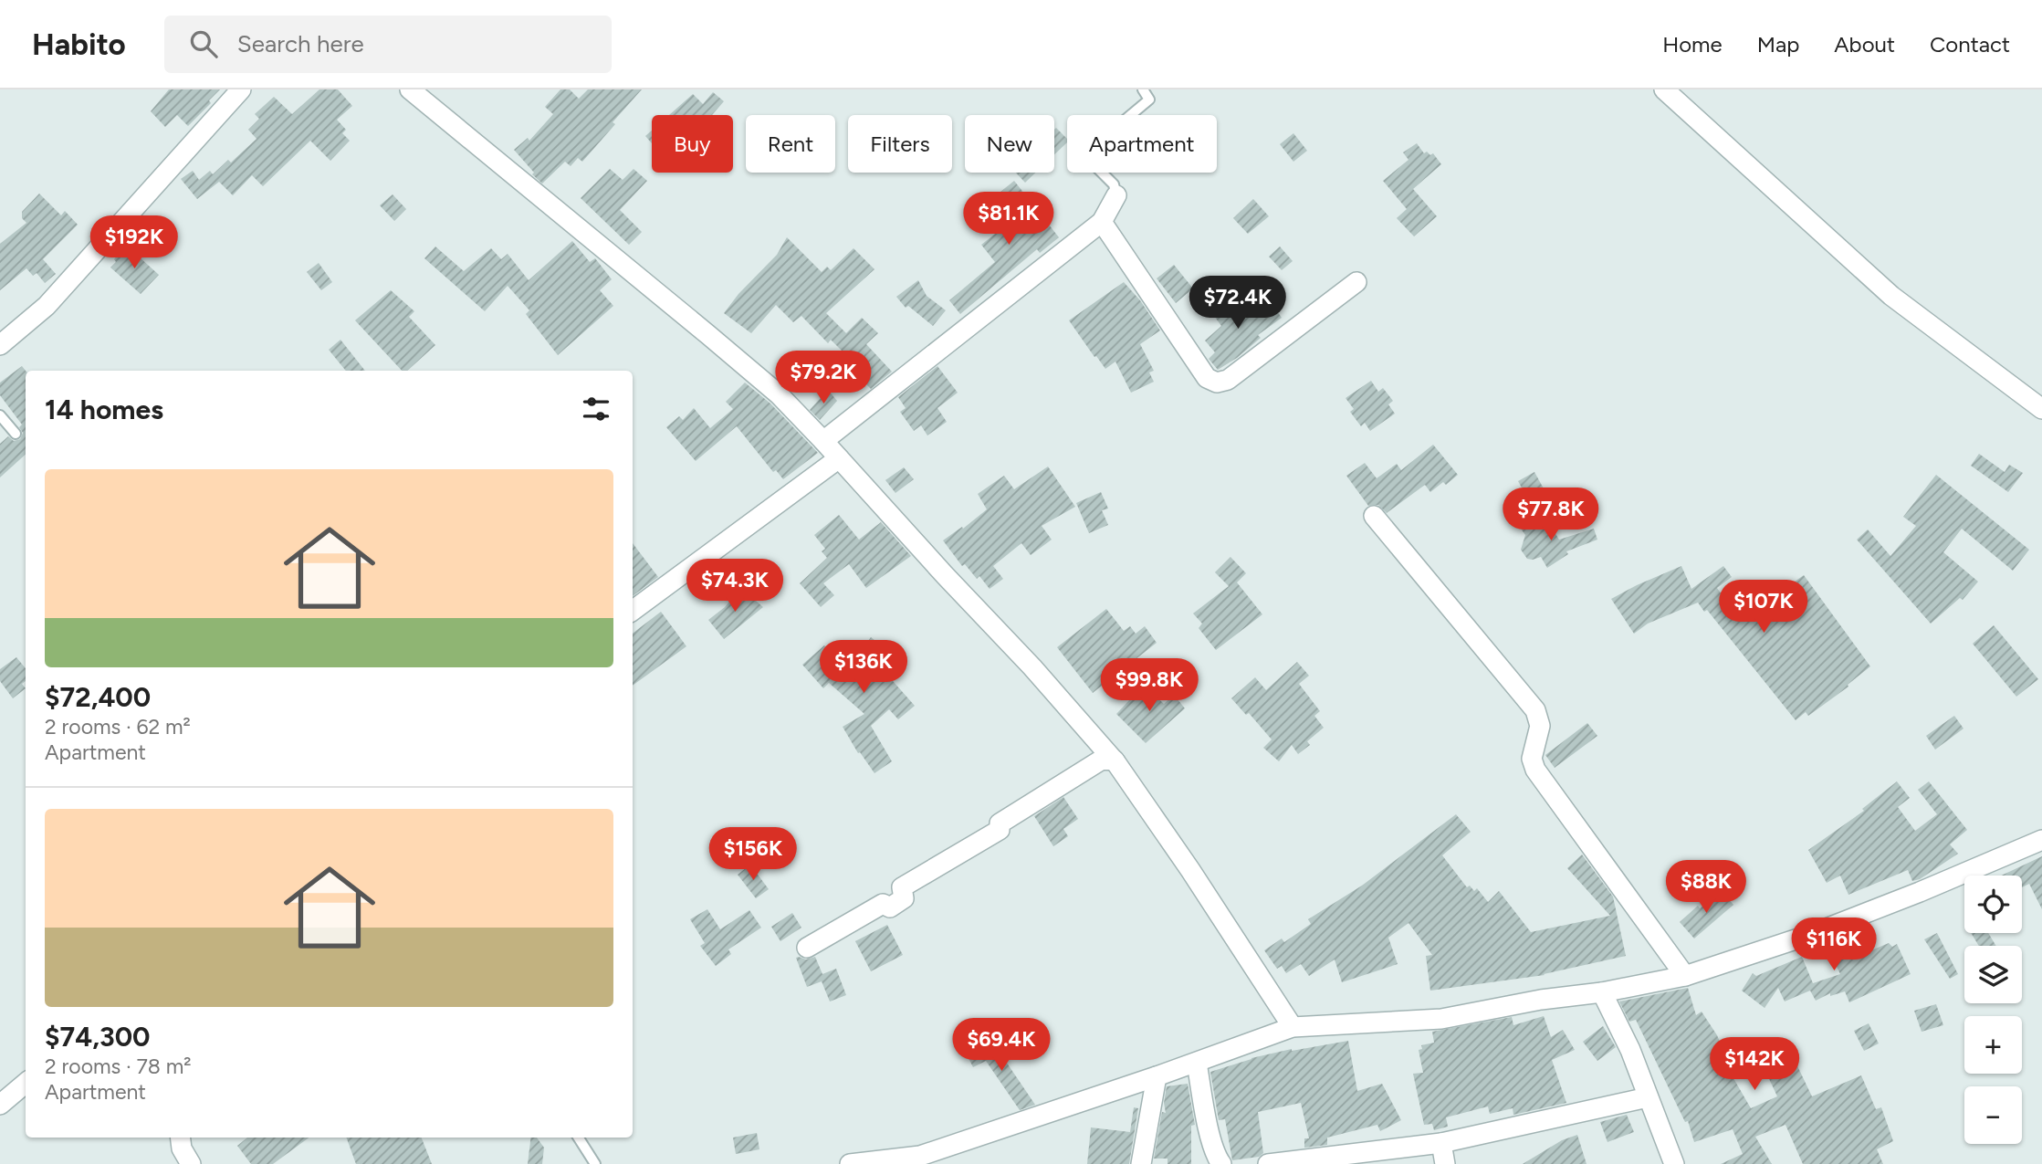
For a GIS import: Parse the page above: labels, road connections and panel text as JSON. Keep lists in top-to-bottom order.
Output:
{
  "page": {
    "header": "Habito",
    "search": "Search here",
    "nav": [
      "Home",
      "Map",
      "About",
      "Contact"
    ],
    "chip": [
      "Buy",
      "Rent",
      "Filters",
      "New",
      "Apartment"
    ],
    "price": [
      "$81.1K",
      "$192K",
      "$72.4K",
      "$79.2K",
      "$77.8K",
      "$74.3K",
      "$107K",
      "$136K",
      "$99.8K",
      "$156K",
      "$88K",
      "$116K",
      "$69.4K",
      "$142K"
    ],
    "heading": "14 homes",
    "list": [
      {
        "name": "$72,400",
        "note": "2 rooms · 62 m² · Apartment"
      },
      {
        "name": "$74,300",
        "note": "2 rooms · 78 m² · Apartment"
      }
    ],
    "map_buttons": ["+", "−"]
  }
}
